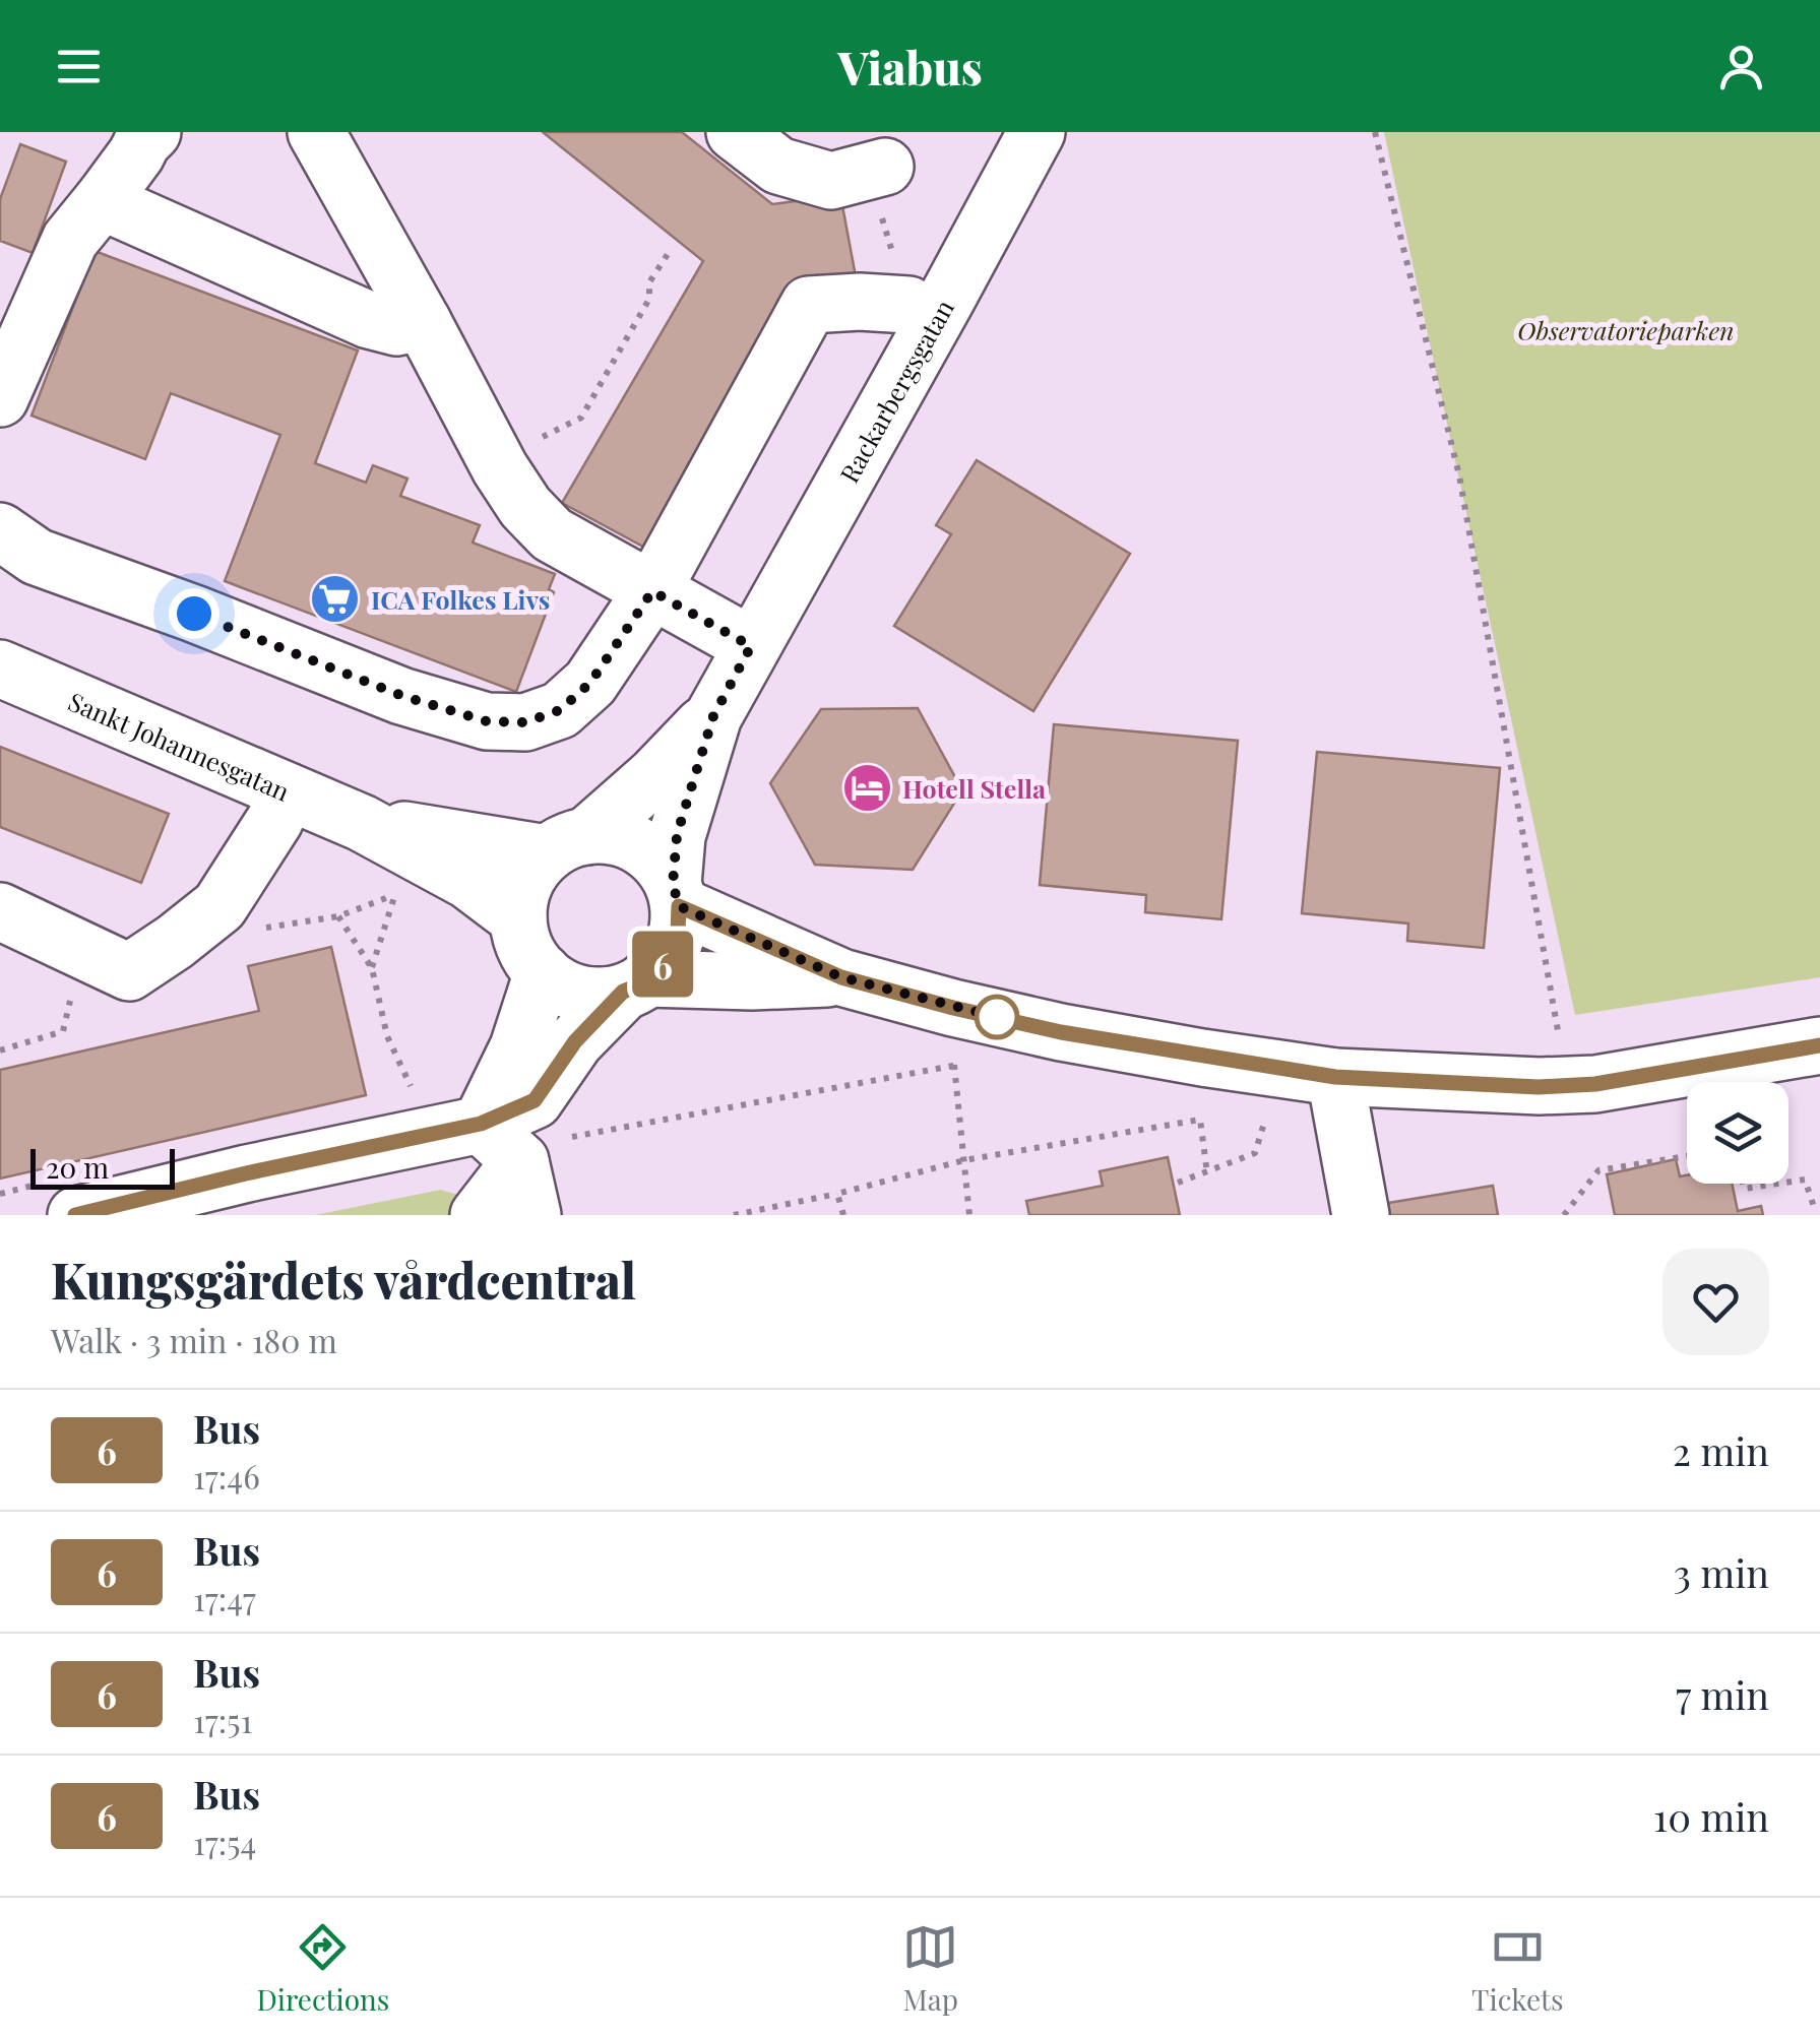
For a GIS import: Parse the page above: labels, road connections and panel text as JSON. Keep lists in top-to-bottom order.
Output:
{
  "streets": {
    "street": ["Rackarbergsgatan", "Sankt Johannesgatan"]
  },
  "crossings": [
    ["Rackarbergsgatan", "Sankt Johannesgatan"]
  ],
  "parks": ["Observatorieparken"],
  "places": {
    "supermarket": ["ICA Folkes Livs"],
    "hotel": ["Hotell Stella"]
  },
  "lines": ["bus line 6"],
  "scale_bar": "20 m",
  "page": {
    "header": "Viabus",
    "on_map": "6",
    "scale": "20 m",
    "heading": ["Kungsgärdets vårdcentral", "Walk · 3 min · 180 m"],
    "list": [
      {
        "mark": "6",
        "name": "Bus",
        "note": "17:46",
        "value": "2 min"
      },
      {
        "mark": "6",
        "name": "Bus",
        "note": "17:47",
        "value": "3 min"
      },
      {
        "mark": "6",
        "name": "Bus",
        "note": "17:51",
        "value": "7 min"
      },
      {
        "mark": "6",
        "name": "Bus",
        "note": "17:54",
        "value": "10 min"
      }
    ],
    "tabs": ["Directions", "Map", "Tickets"]
  }
}
